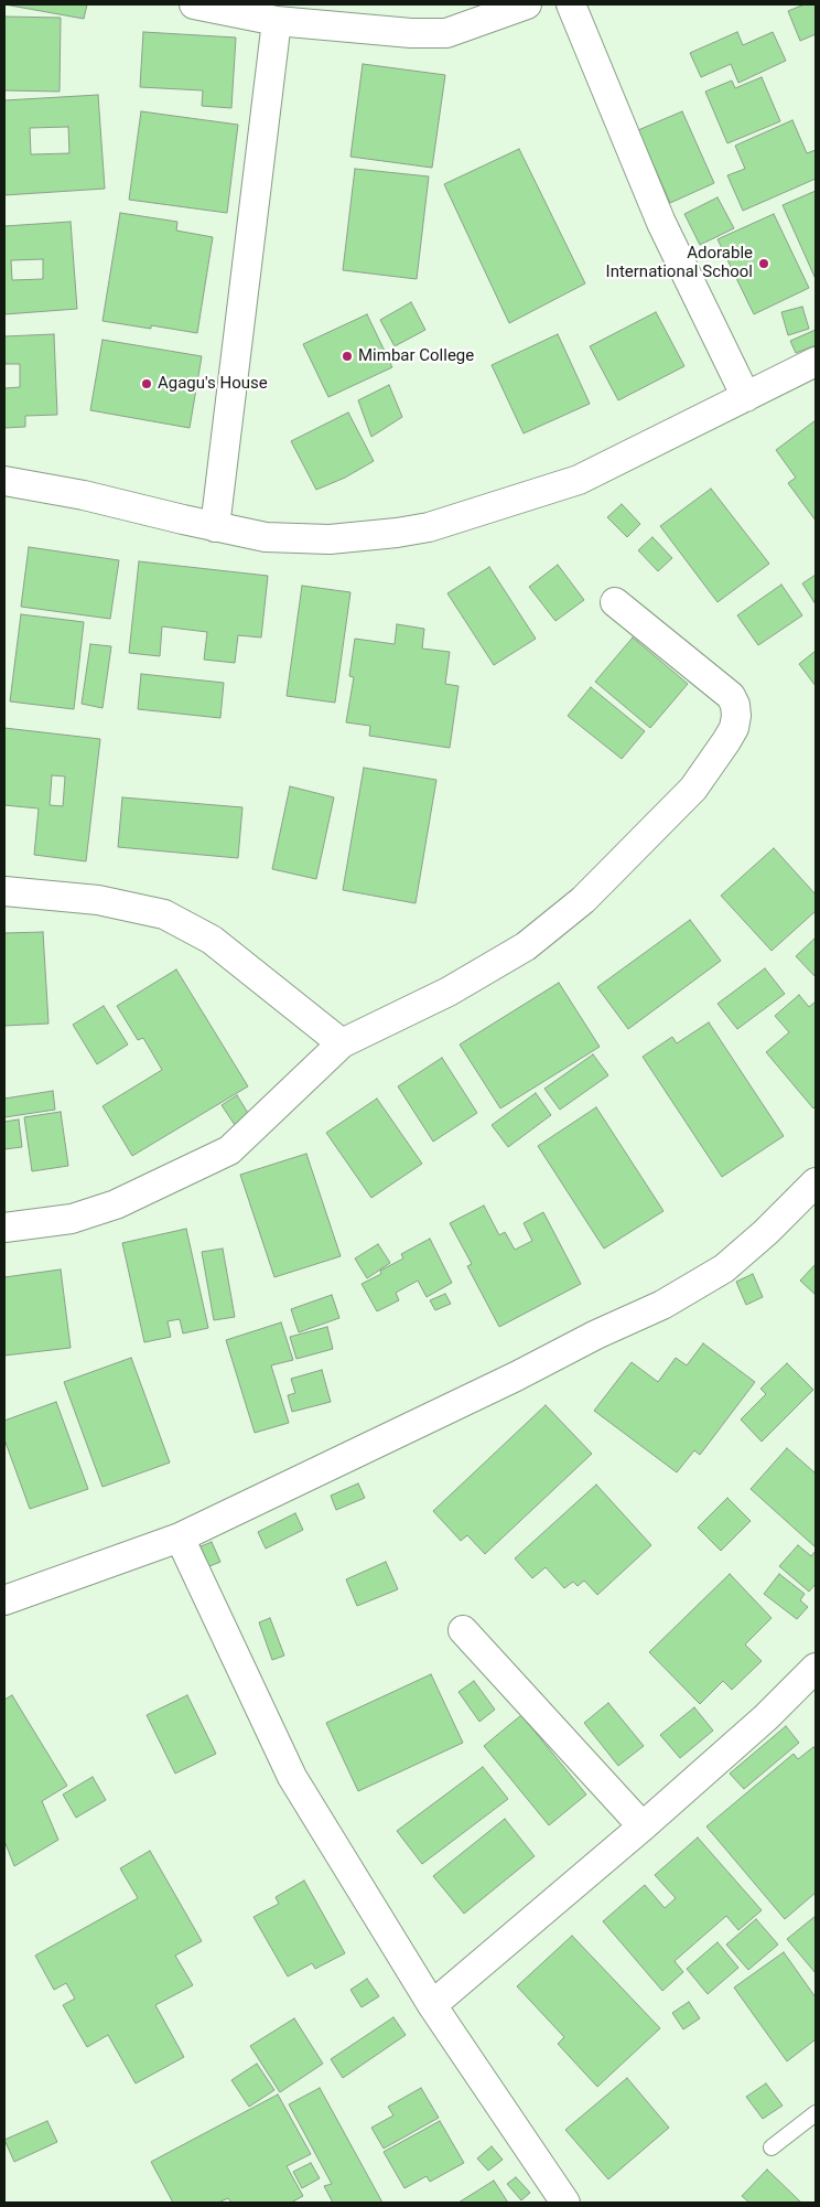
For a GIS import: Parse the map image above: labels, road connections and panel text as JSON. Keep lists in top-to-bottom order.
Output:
{
  "places": ["Adorable International School", "Mimbar College", "Agagu's House"]
}
